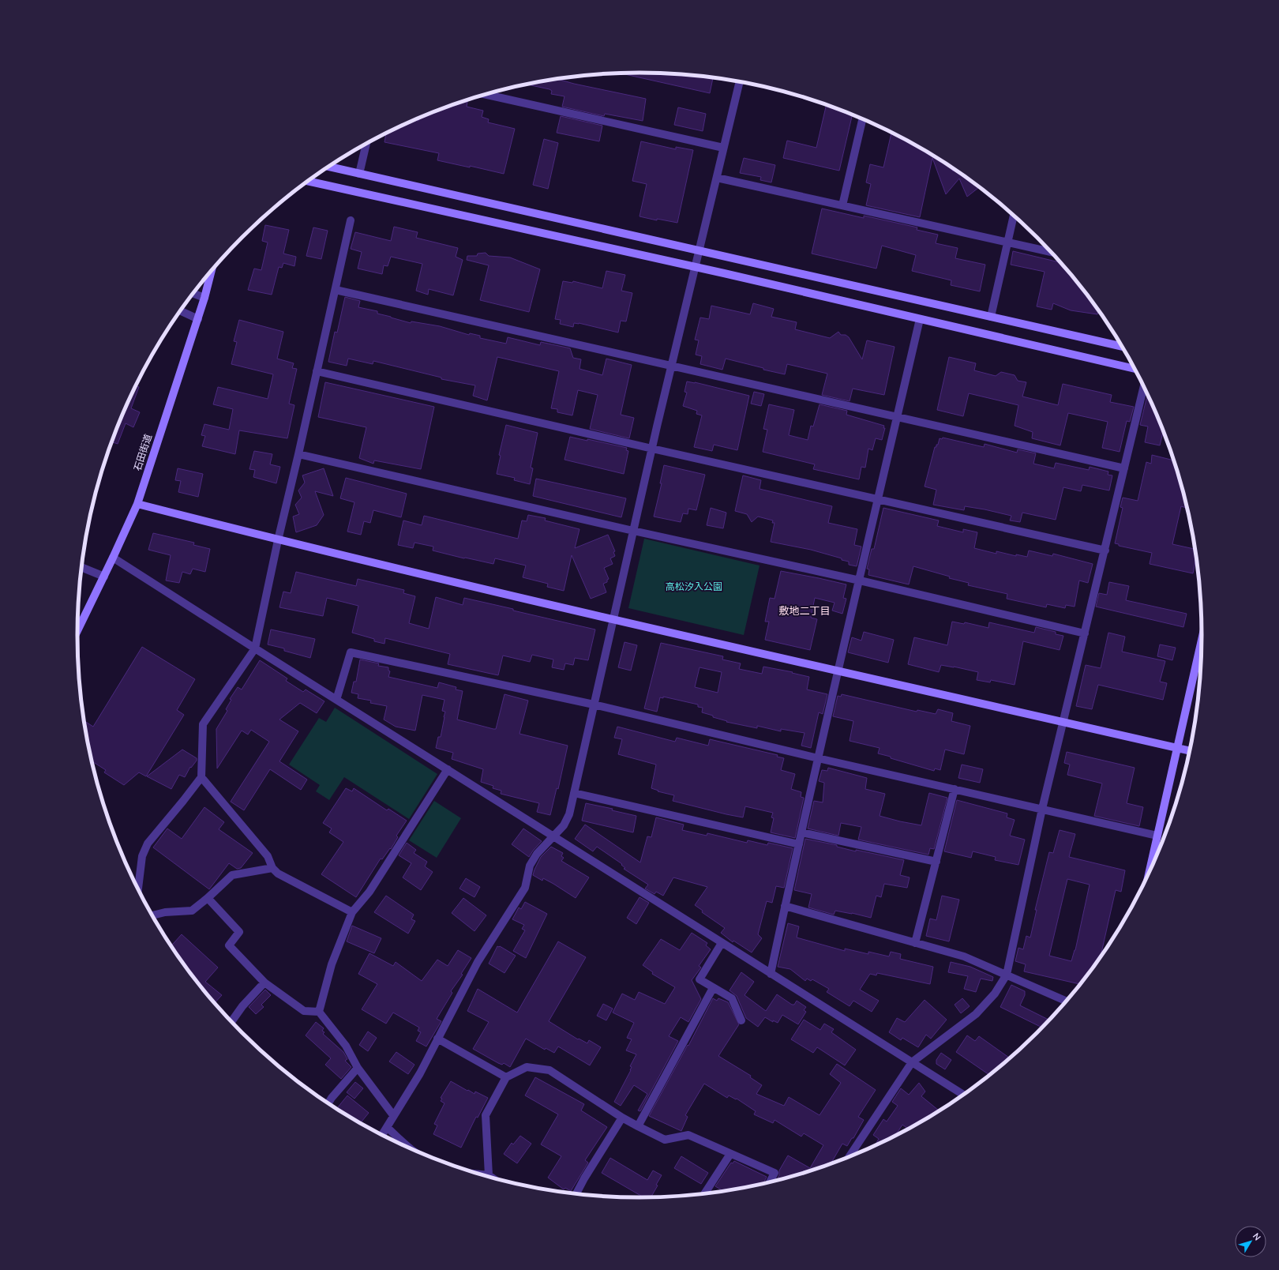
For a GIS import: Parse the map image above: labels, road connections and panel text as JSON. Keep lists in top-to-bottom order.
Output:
{
  "streets": {
    "street": ["石田街道"]
  },
  "districts": ["敷地二丁目"],
  "parks": ["高松汐入公園"],
  "north": "top right"
}
